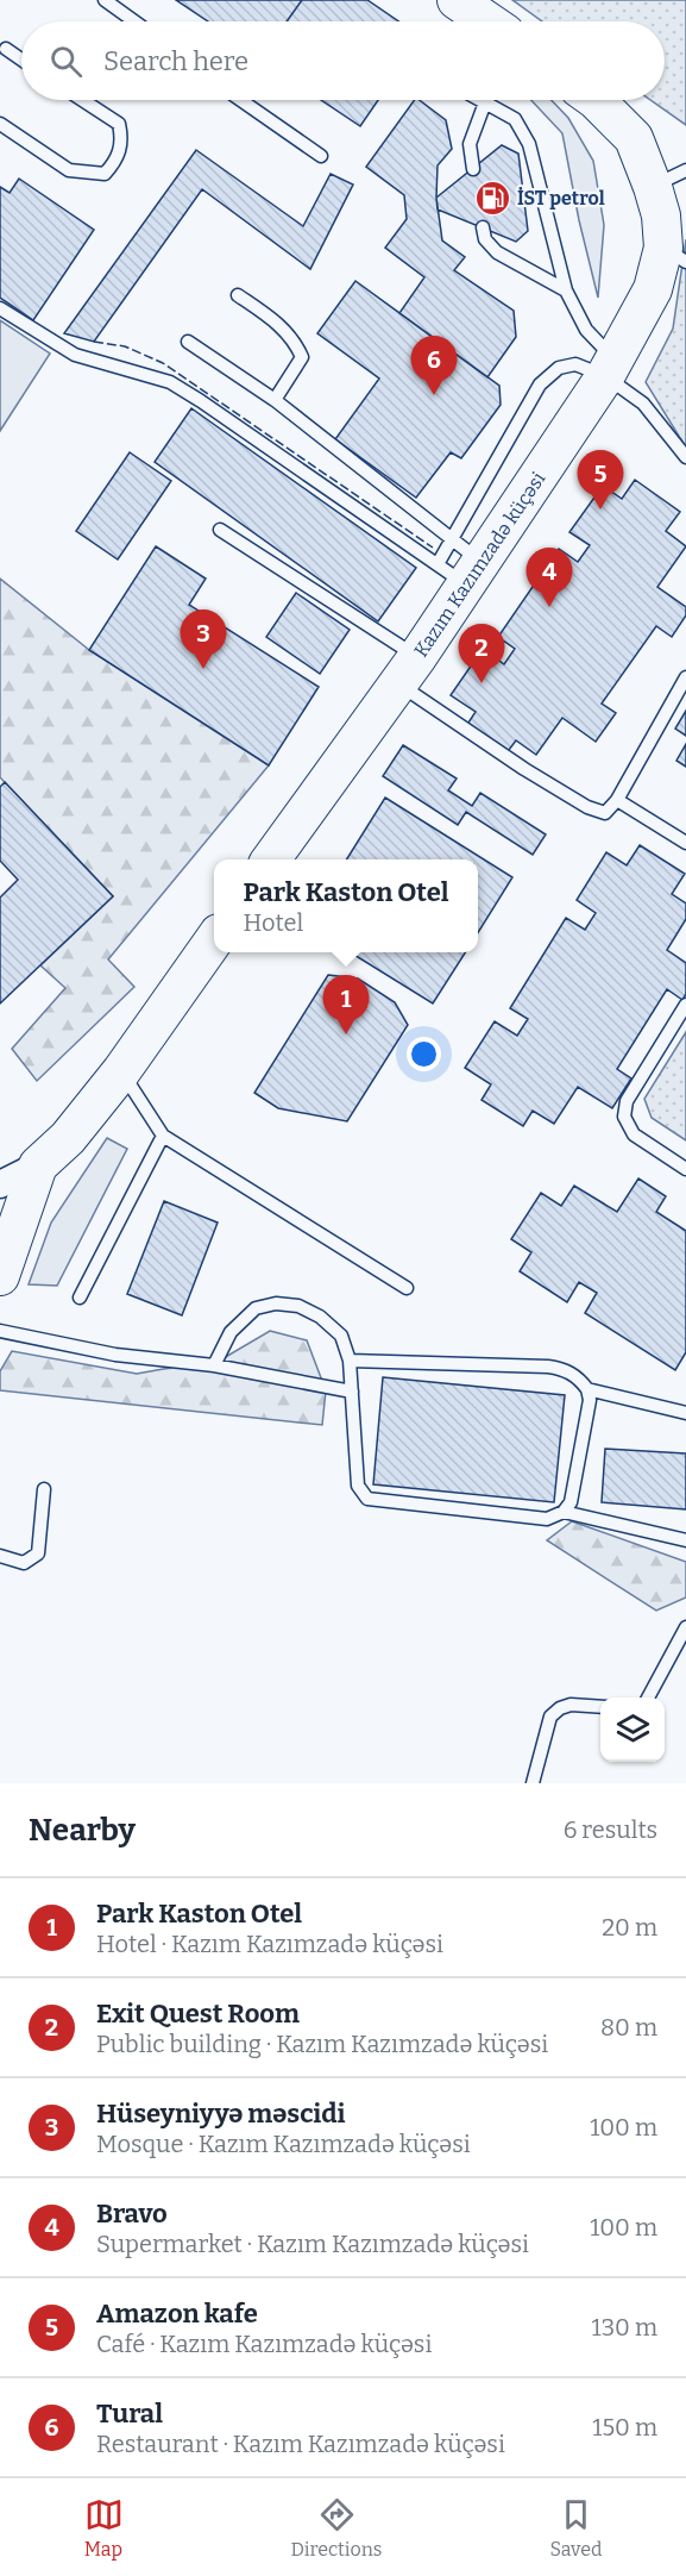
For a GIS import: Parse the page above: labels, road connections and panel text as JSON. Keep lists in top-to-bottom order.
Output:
{
  "streets": {
    "main road": ["Kazım Kazımzadə küçəsi"]
  },
  "places": {
    "fuel station": ["İST petrol"]
  },
  "page": {
    "search": "Search here",
    "pins": [
      "6",
      "5",
      "4",
      "3",
      "2",
      "1"
    ],
    "popup": ["Park Kaston Otel", "Hotel"],
    "heading": ["Nearby", "6 results"],
    "list": [
      {
        "mark": "1",
        "name": "Park Kaston Otel",
        "note": "Hotel · Kazım Kazımzadə küçəsi",
        "value": "20 m"
      },
      {
        "mark": "2",
        "name": "Exit Quest Room",
        "note": "Public building · Kazım Kazımzadə küçəsi",
        "value": "80 m"
      },
      {
        "mark": "3",
        "name": "Hüseyniyyə məscidi",
        "note": "Mosque · Kazım Kazımzadə küçəsi",
        "value": "100 m"
      },
      {
        "mark": "4",
        "name": "Bravo",
        "note": "Supermarket · Kazım Kazımzadə küçəsi",
        "value": "100 m"
      },
      {
        "mark": "5",
        "name": "Amazon kafe",
        "note": "Café · Kazım Kazımzadə küçəsi",
        "value": "130 m"
      },
      {
        "mark": "6",
        "name": "Tural",
        "note": "Restaurant · Kazım Kazımzadə küçəsi",
        "value": "150 m"
      }
    ],
    "nav": ["Map", "Directions", "Saved"]
  }
}
